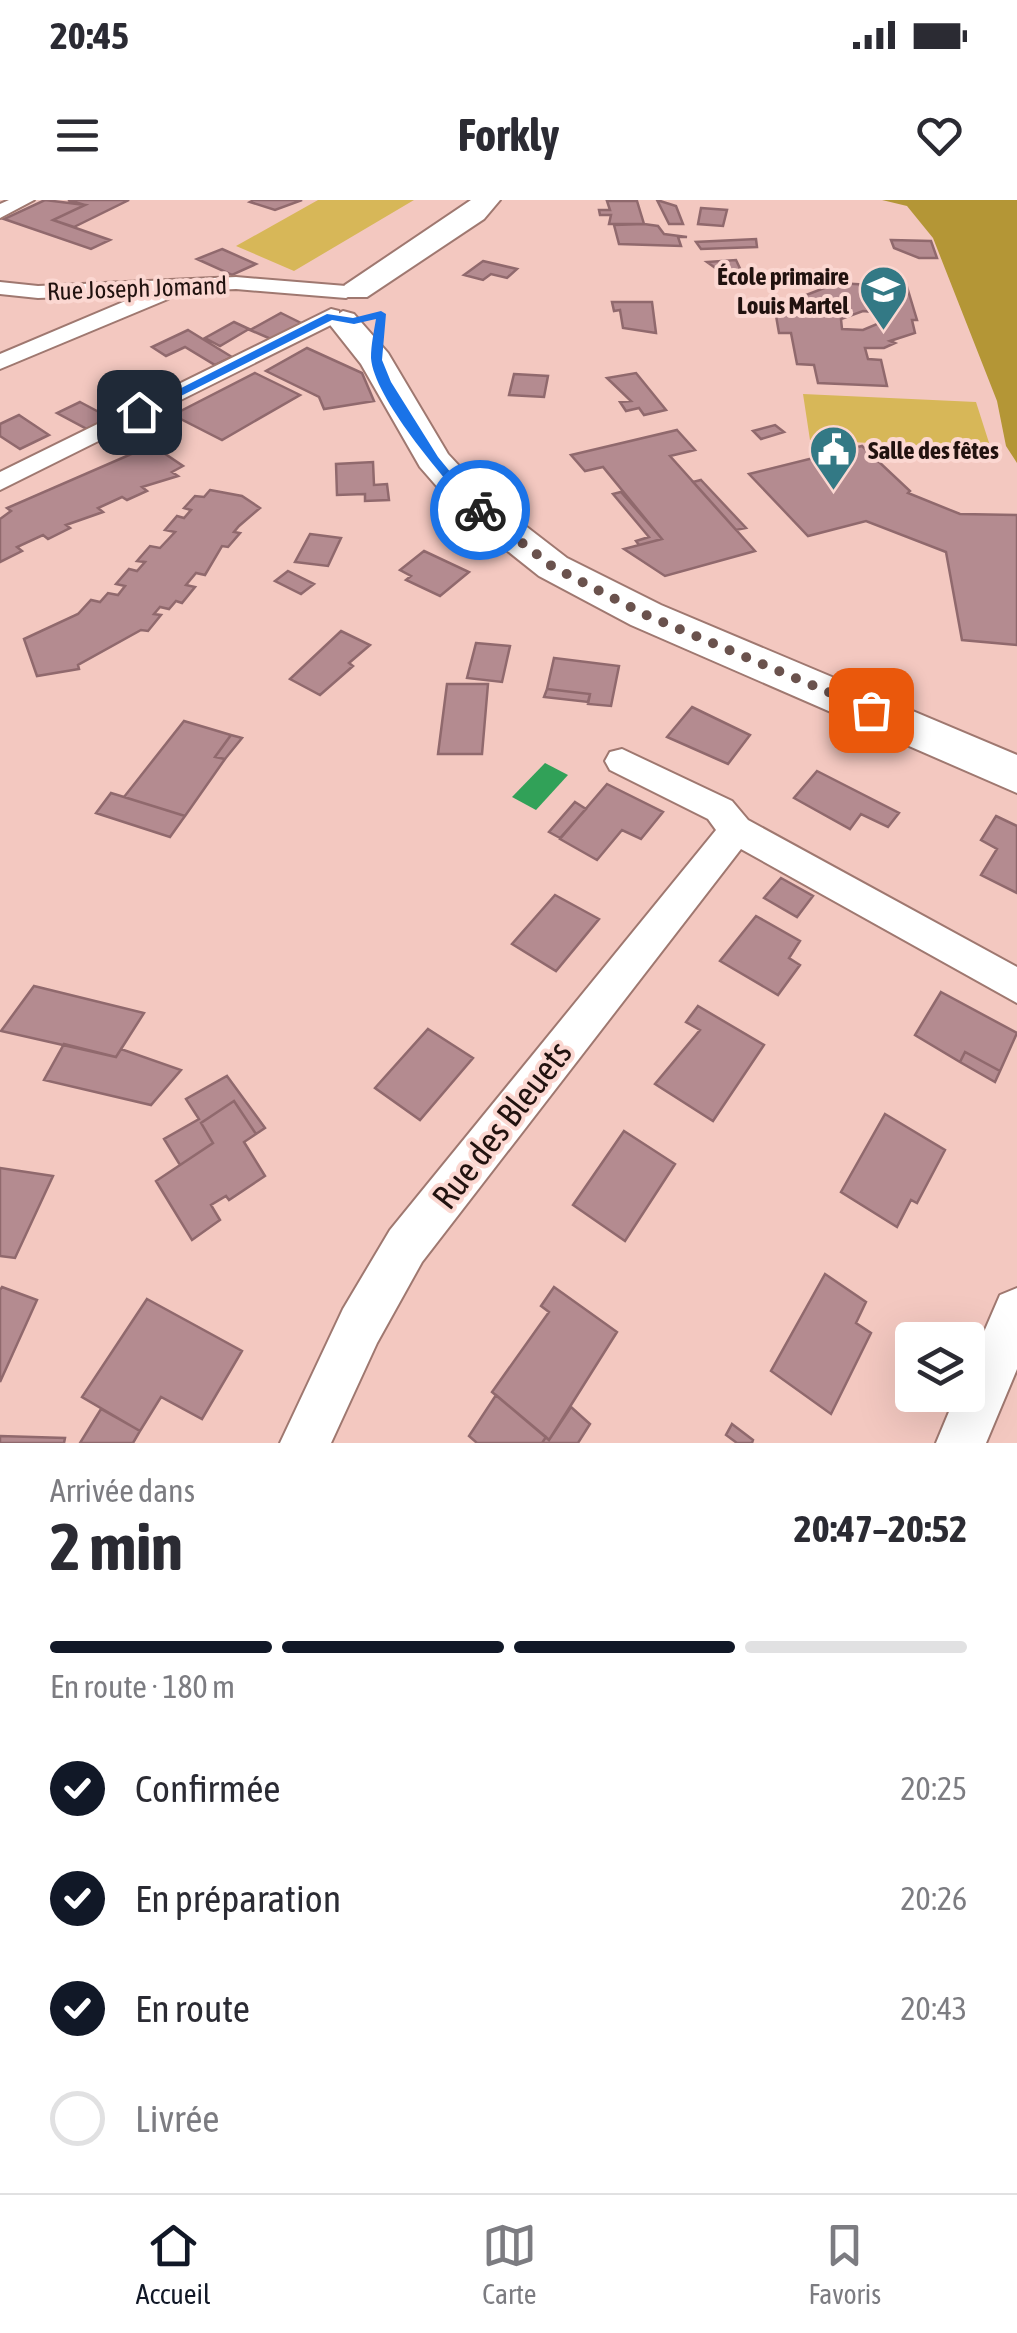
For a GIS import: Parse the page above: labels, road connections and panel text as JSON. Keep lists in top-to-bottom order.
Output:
{
  "streets": {
    "street": ["Rue Joseph Jomand", "Rue des Bleuets"]
  },
  "places": {
    "school or university": ["École primaire Louis Martel"],
    "public building": ["Salle des fêtes"]
  },
  "page": {
    "status": "20:45",
    "header": "Forkly",
    "heading": ["2 min", "Arrivée dans", "20:47–20:52"],
    "bar": "En route · 180 m",
    "list": [
      ["Confirmée", "20:25"],
      ["En préparation", "20:26"],
      ["En route", "20:43"],
      "Livrée"
    ],
    "tabs": ["Accueil", "Carte", "Favoris"]
  }
}
